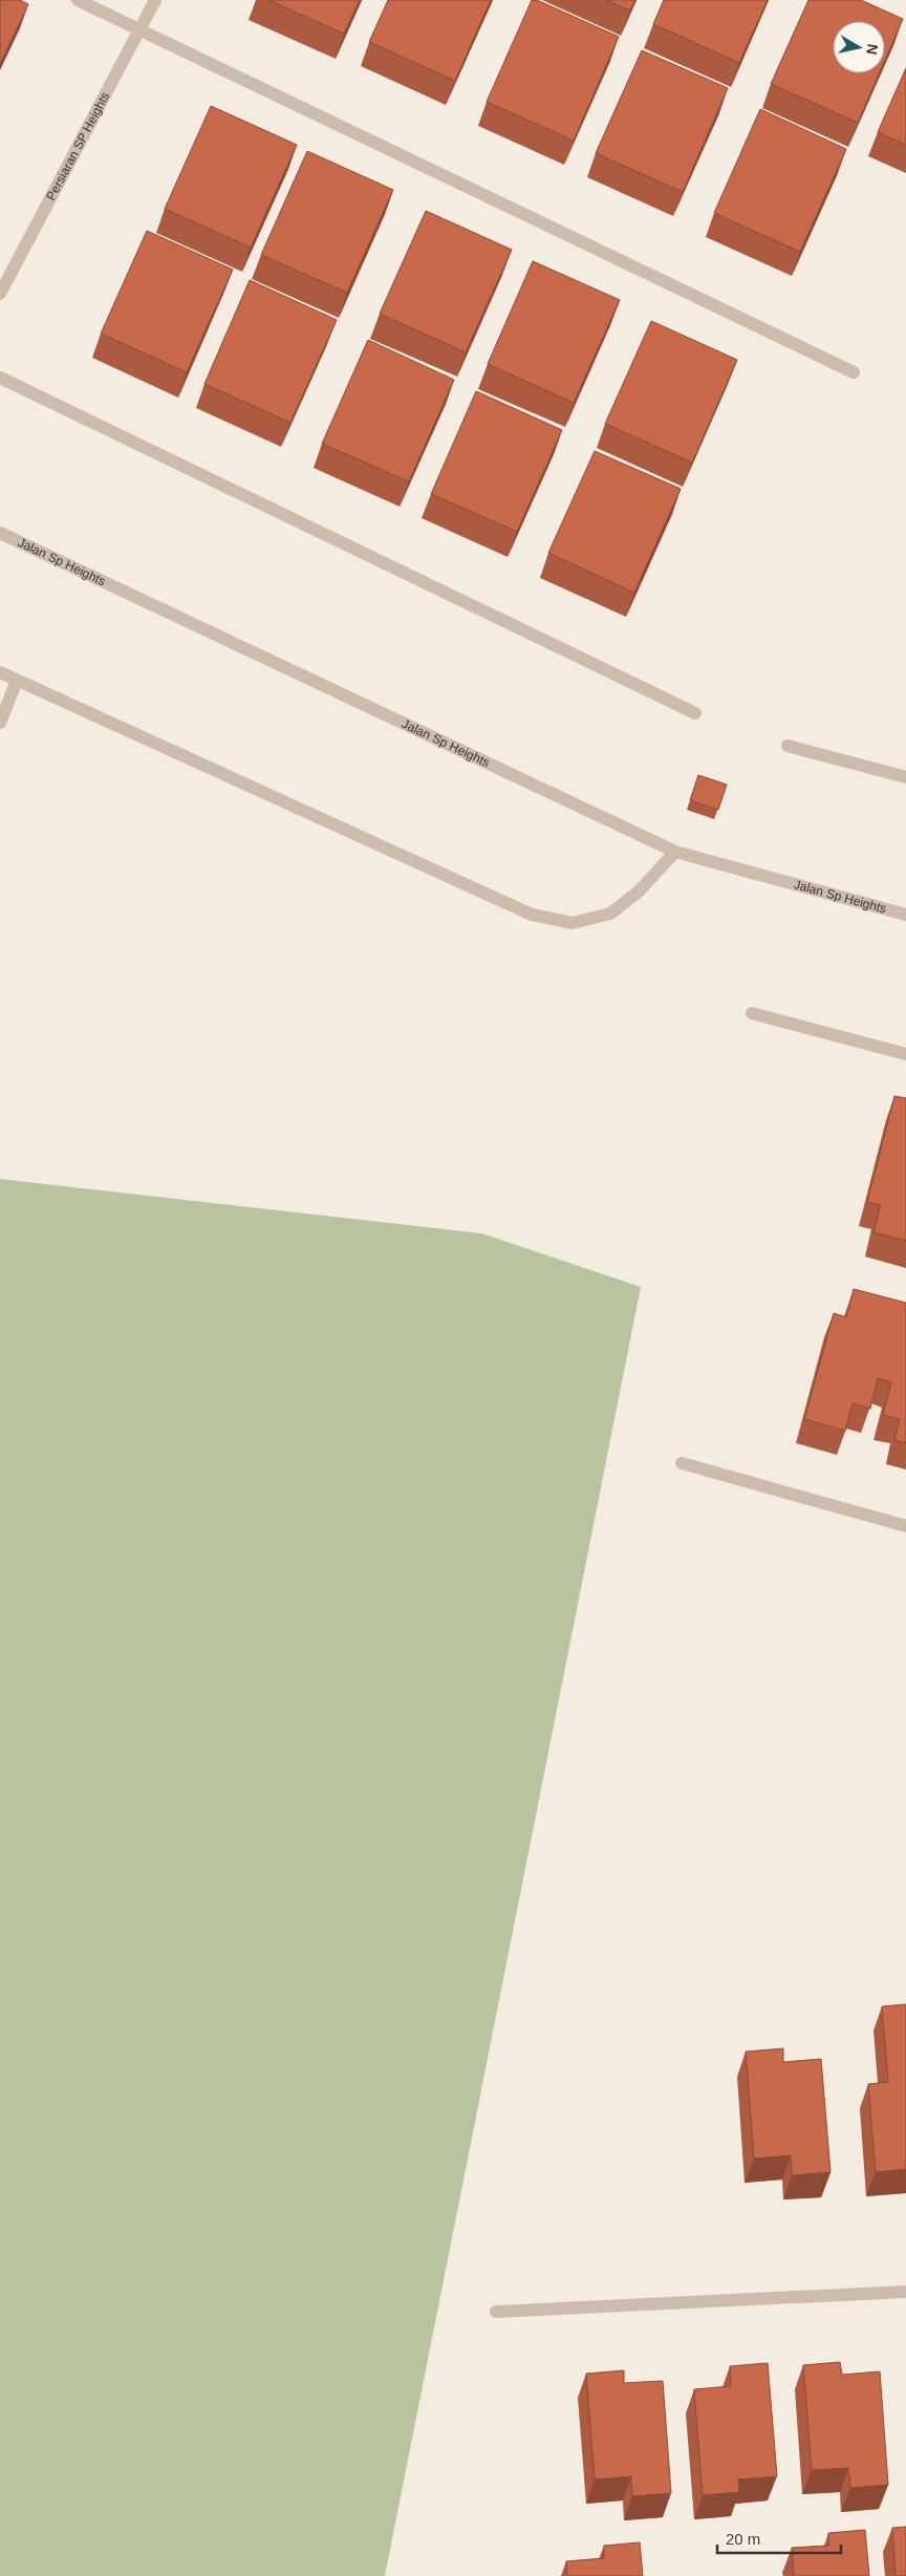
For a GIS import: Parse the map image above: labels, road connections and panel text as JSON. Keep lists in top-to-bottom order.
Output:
{
  "streets": {
    "street": ["Persiaran SP Heights", "Jalan Sp Heights"]
  },
  "scale_bar": "20 m",
  "north": "right"
}
